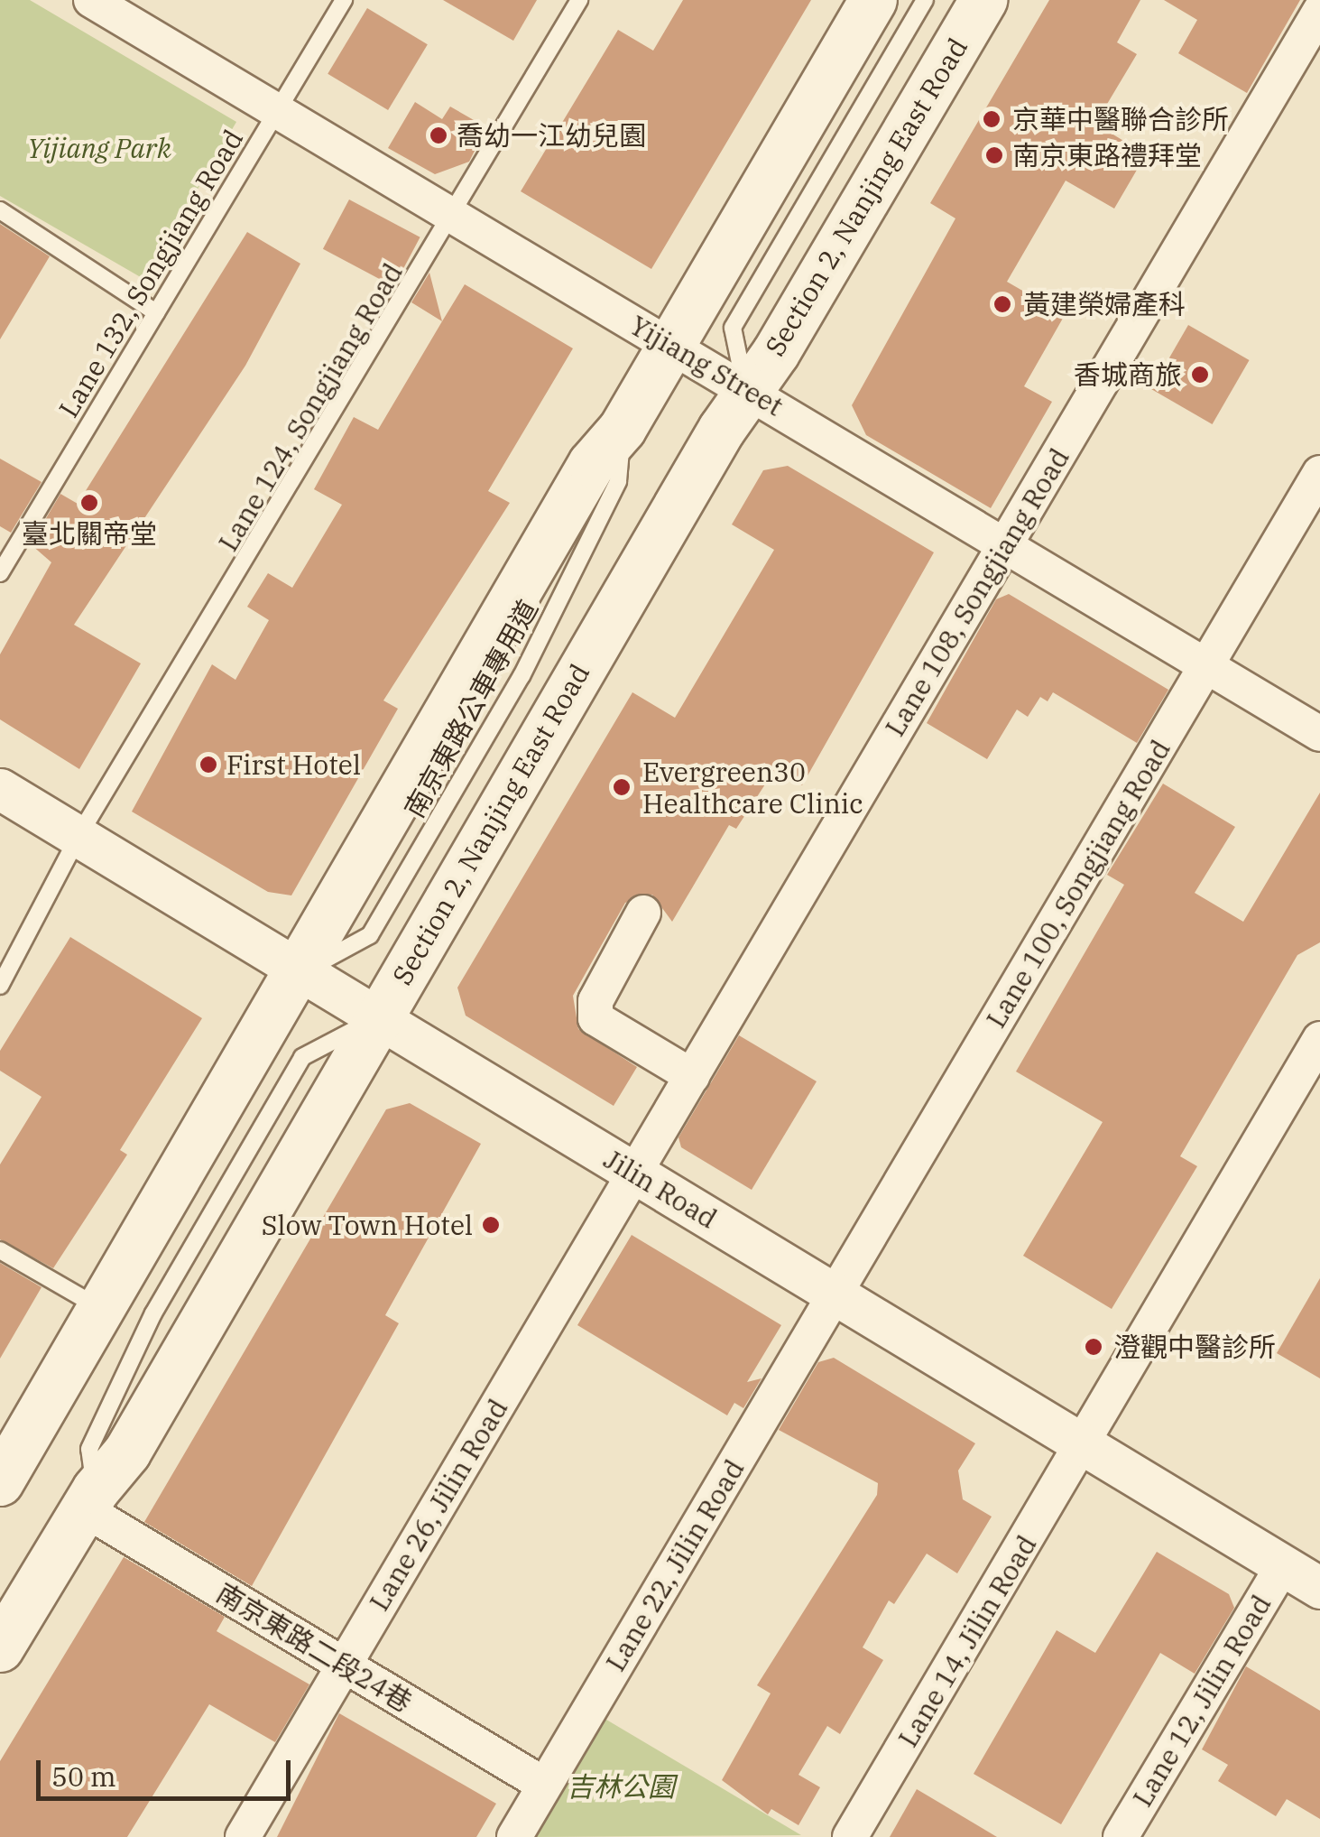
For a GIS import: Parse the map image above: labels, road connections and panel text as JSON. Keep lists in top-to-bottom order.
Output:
{
  "streets": {
    "main road": ["Section 2, Nanjing East Road"],
    "street": [
      "Yijiang Street",
      "Lane 108, Songjiang Road",
      "Lane 100, Songjiang Road",
      "Jilin Road",
      "Lane 26, Jilin Road",
      "Lane 22, Jilin Road",
      "Lane 14, Jilin Road",
      "南京東路二段24巷",
      "Lane 12, Jilin Road"
    ],
    "lane": ["Lane 132, Songjiang Road", "Lane 124, Songjiang Road"]
  },
  "crossings": [
    ["Section 2, Nanjing East Road", "Yijiang Street"],
    ["Section 2, Nanjing East Road", "Jilin Road"],
    ["Section 2, Nanjing East Road", "南京東路二段24巷"],
    ["Lane 132, Songjiang Road", "Yijiang Street"],
    ["Yijiang Street", "Lane 124, Songjiang Road"],
    ["Yijiang Street", "Lane 108, Songjiang Road"],
    ["Yijiang Street", "Lane 100, Songjiang Road"],
    ["Lane 124, Songjiang Road", "Jilin Road"],
    ["Lane 108, Songjiang Road", "Jilin Road"],
    ["Lane 108, Songjiang Road", "Lane 26, Jilin Road"],
    ["Lane 100, Songjiang Road", "Jilin Road"],
    ["Lane 100, Songjiang Road", "Lane 22, Jilin Road"],
    ["Jilin Road", "Lane 26, Jilin Road"],
    ["Jilin Road", "Lane 22, Jilin Road"],
    ["Jilin Road", "Lane 14, Jilin Road"],
    ["Jilin Road", "Lane 12, Jilin Road"],
    ["Lane 26, Jilin Road", "南京東路二段24巷"],
    ["Lane 22, Jilin Road", "南京東路二段24巷"]
  ],
  "parks": ["Yijiang Park", "吉林公園"],
  "places": [
    "京華中醫聯合診所",
    "喬幼一江幼兒園",
    "南京東路禮拜堂",
    "黃建榮婦產科",
    "香城商旅",
    "臺北關帝堂",
    "First Hotel",
    "Evergreen30 Healthcare Clinic",
    "Slow Town Hotel",
    "澄觀中醫診所"
  ],
  "scale_bar": "50 m"
}
